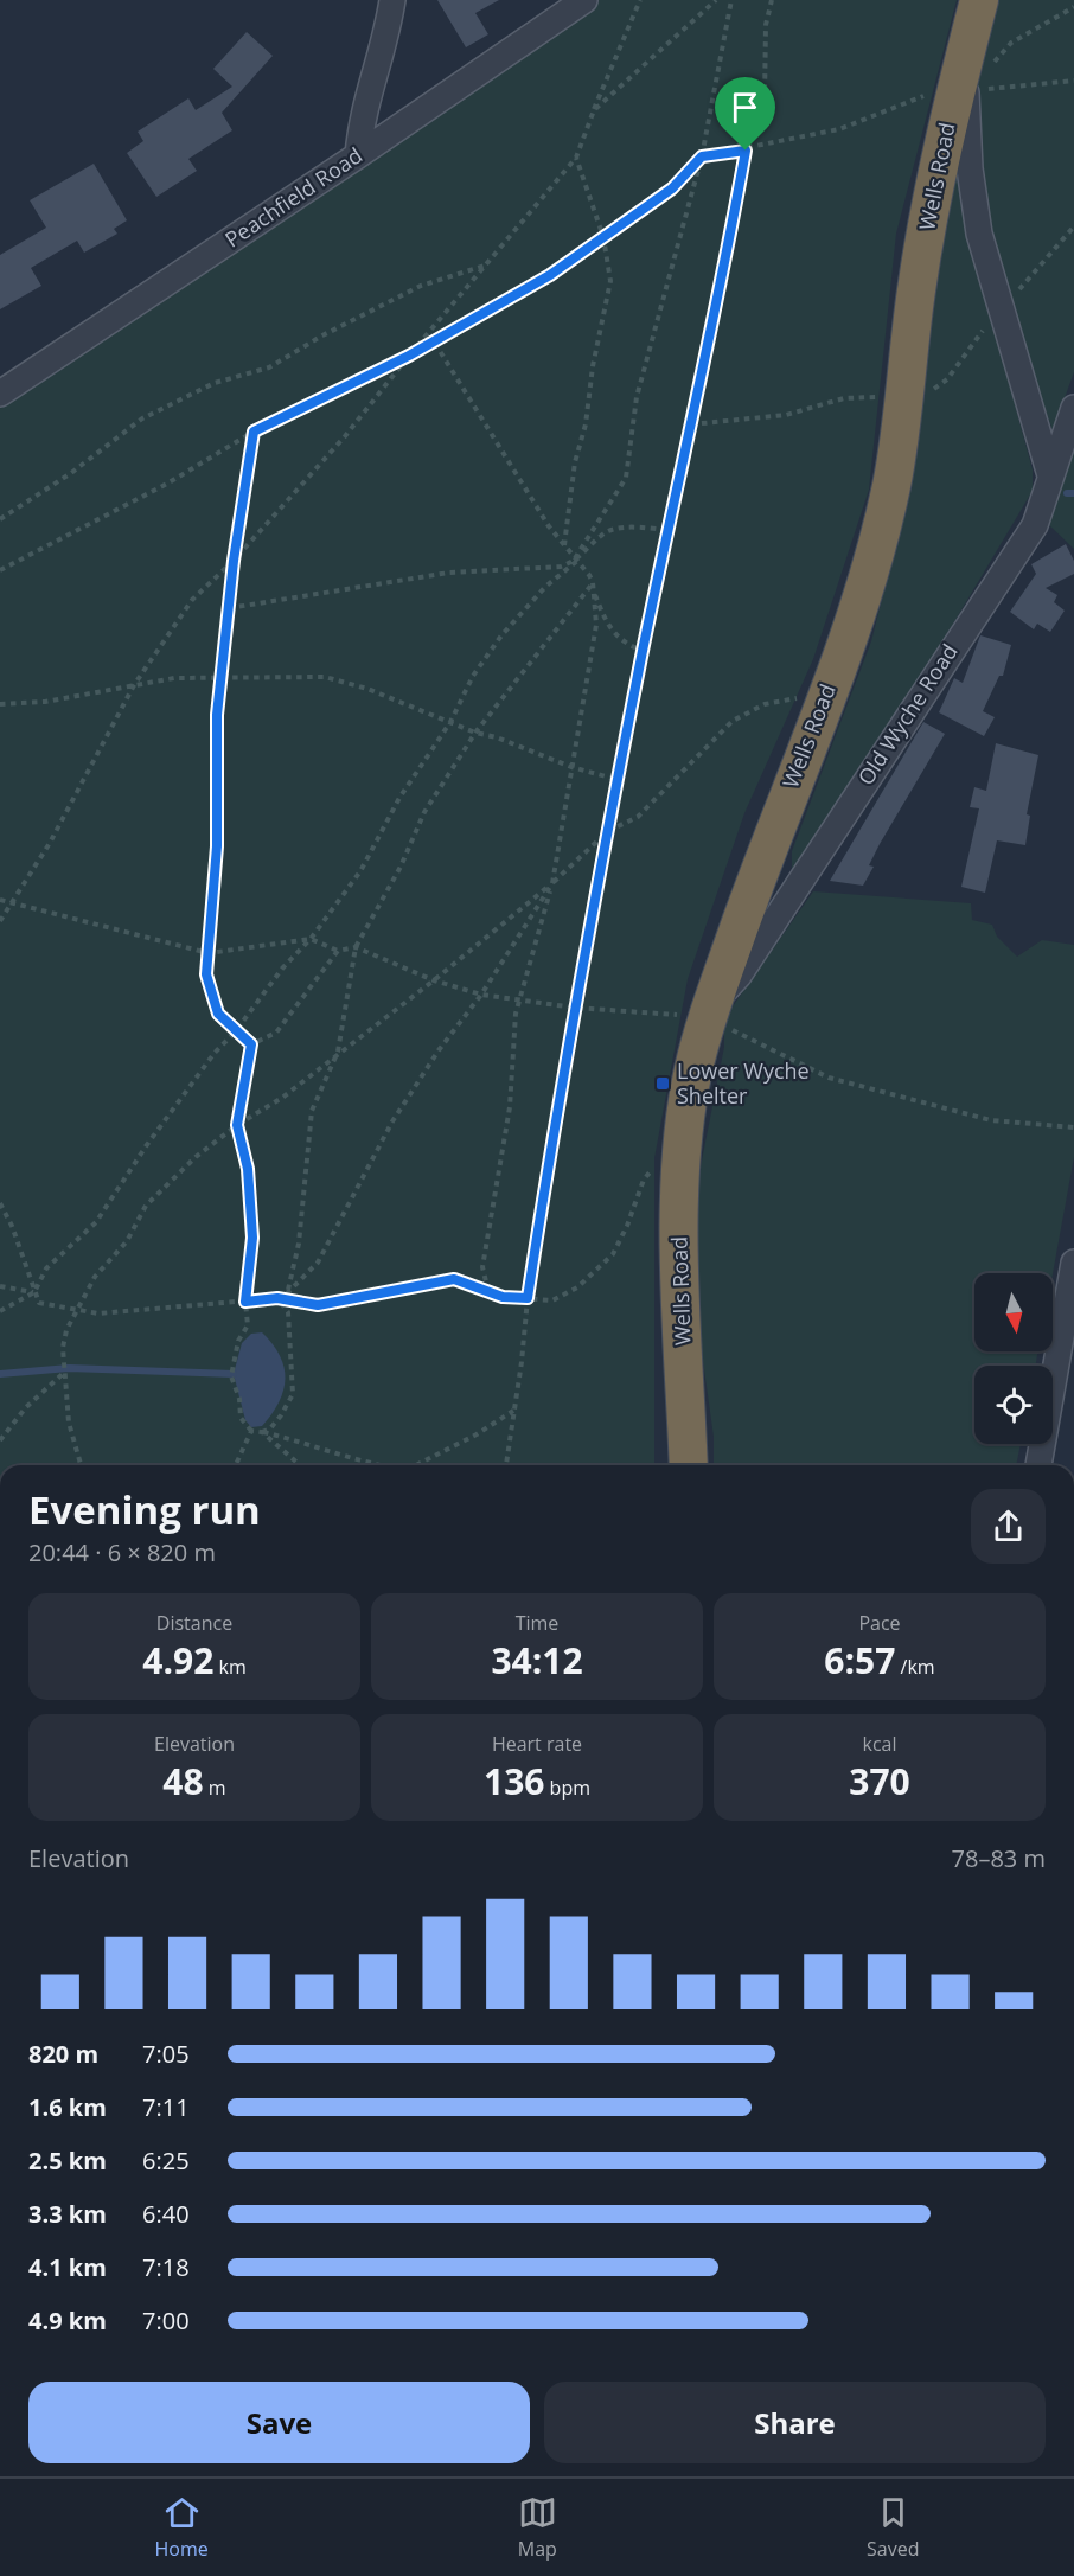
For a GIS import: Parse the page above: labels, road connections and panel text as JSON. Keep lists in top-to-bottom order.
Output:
{
  "streets": {
    "highway": ["Wells Road"],
    "street": ["Peachfield Road", "Old Wyche Road"]
  },
  "crossings": [
    ["Wells Road", "Old Wyche Road"]
  ],
  "places": {
    "transit": ["Lower Wyche Shelter"]
  },
  "north": "bottom",
  "page": {
    "heading": ["Evening run", "20:44 · 6 × 820 m"],
    "stats": [
      ["Distance", "4.92 km"],
      ["Time", "34:12"],
      ["Pace", "6:57 /km"],
      ["Elevation", "48 m"],
      ["Heart rate", "136 bpm"],
      ["kcal", "370"]
    ],
    "chart": ["Elevation", "78–83 m"],
    "list": [
      {
        "name": "820 m",
        "note": "7:05"
      },
      {
        "name": "1.6 km",
        "note": "7:11"
      },
      {
        "name": "2.5 km",
        "note": "6:25"
      },
      {
        "name": "3.3 km",
        "note": "6:40"
      },
      {
        "name": "4.1 km",
        "note": "7:18"
      },
      {
        "name": "4.9 km",
        "note": "7:00"
      }
    ],
    "buttons": ["Save", "Share"],
    "tabs": ["Home", "Map", "Saved"]
  }
}
